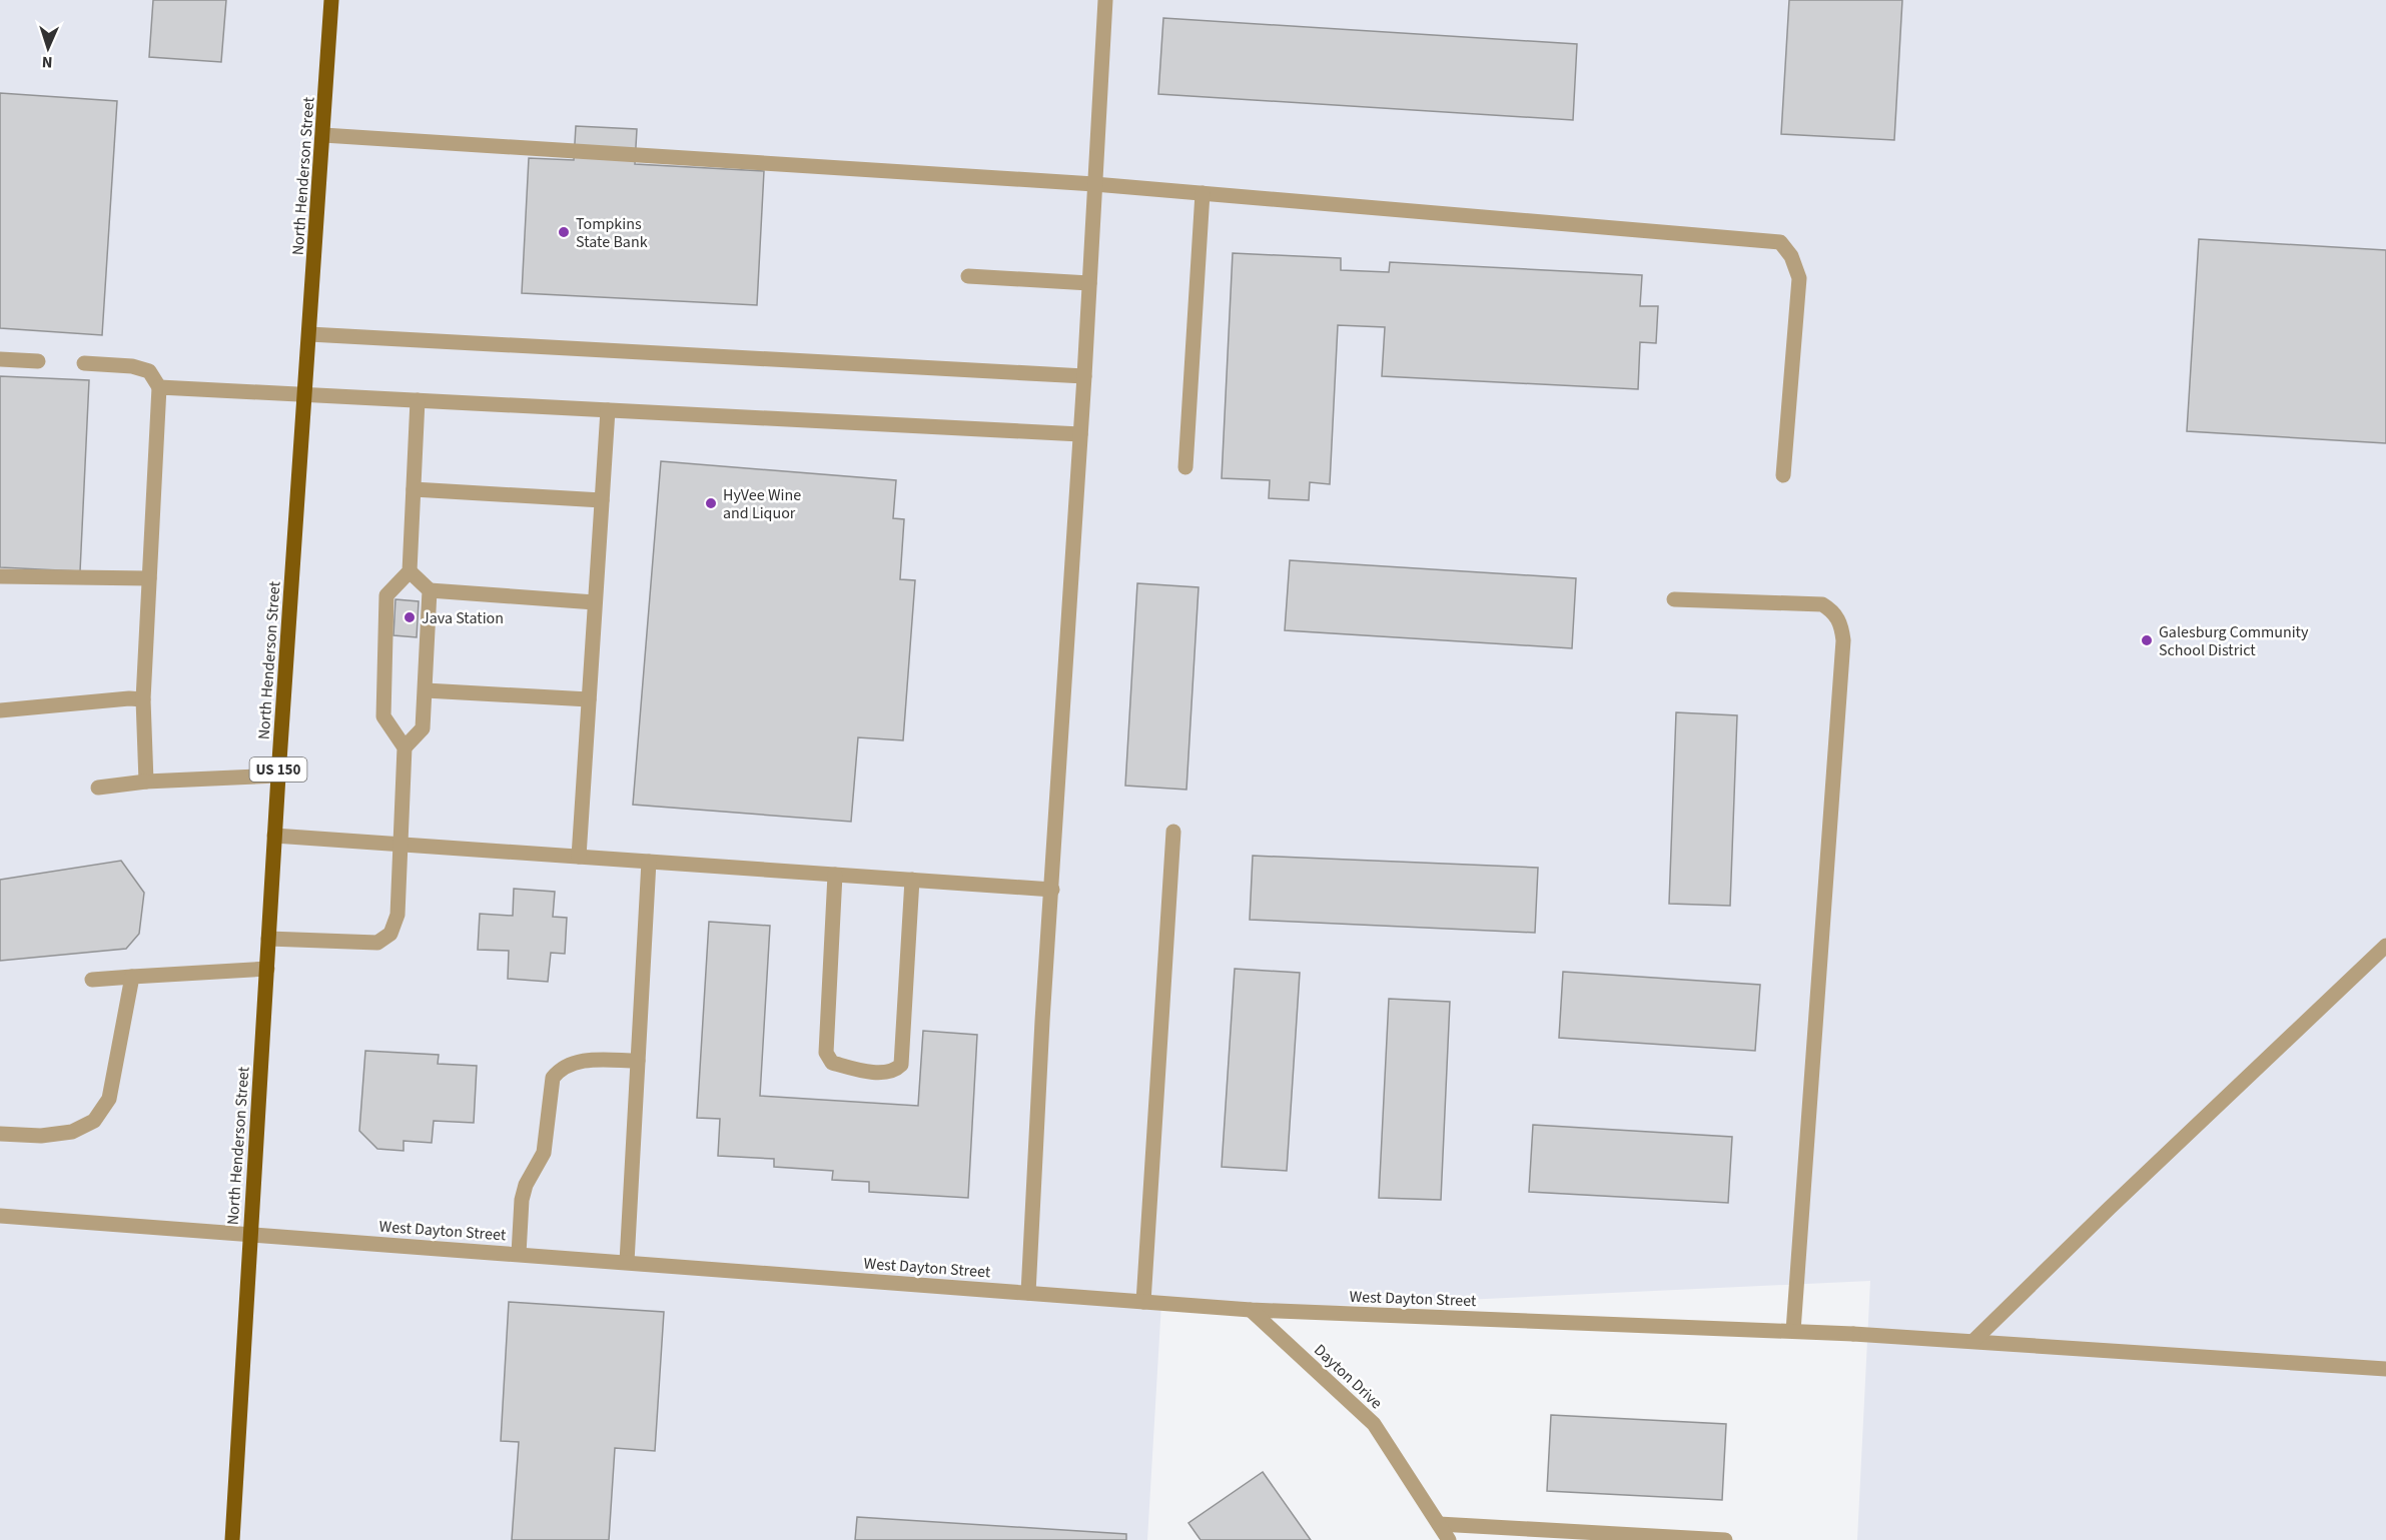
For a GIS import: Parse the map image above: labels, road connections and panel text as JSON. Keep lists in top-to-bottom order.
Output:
{
  "streets": {
    "main road": ["North Henderson Street", "US 150"],
    "street": ["West Dayton Street", "Dayton Drive"]
  },
  "crossings": [
    ["North Henderson Street", "West Dayton Street"],
    ["West Dayton Street", "Dayton Drive"]
  ],
  "places": [
    "Tompkins State Bank",
    "HyVee Wine and Liquor",
    "Java Station",
    "Galesburg Community School District"
  ],
  "north": "bottom"
}
